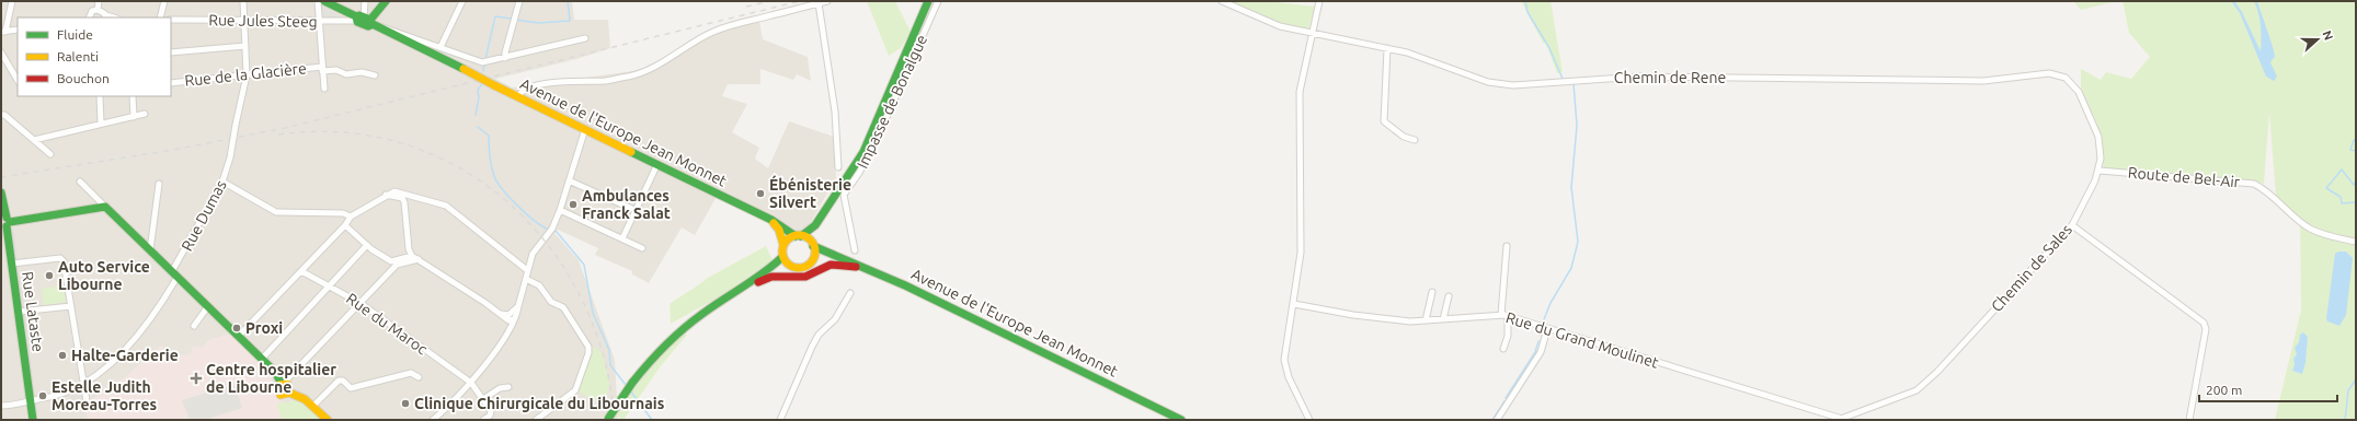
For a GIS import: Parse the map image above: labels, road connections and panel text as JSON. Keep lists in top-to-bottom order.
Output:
{
  "streets": {
    "main road": ["Avenue de l'Europe Jean Monnet", "Rue Lataste"],
    "street": [
      "Rue Jules Steeg",
      "Rue de la Glacière",
      "Chemin de Rene",
      "Impasse de Bonalgue",
      "Route de Bel-Air",
      "Rue Dumas",
      "Chemin de Sales",
      "Rue du Maroc",
      "Rue du Grand Moulinet"
    ]
  },
  "crossings": [
    ["Rue Jules Steeg", "Avenue de l'Europe Jean Monnet"],
    ["Rue Jules Steeg", "Rue Dumas"],
    ["Rue de la Glacière", "Rue Dumas"],
    ["Chemin de Rene", "Chemin de Sales"],
    ["Route de Bel-Air", "Chemin de Sales"],
    ["Rue Dumas", "Rue Lataste"],
    ["Chemin de Sales", "Rue du Grand Moulinet"]
  ],
  "places": {
    "other": [
      "Ébénisterie Silvert",
      "Ambulances Franck Salat",
      "Auto Service Libourne",
      "Proxi",
      "Halte-Garderie",
      "Estelle Judith Moreau-Torres",
      "Clinique Chirurgicale du Libournais"
    ],
    "health": ["Centre hospitalier de Libourne"]
  },
  "legend": ["Fluide", "Ralenti", "Bouchon"],
  "scale_bar": "200 m",
  "north": "right"
}
